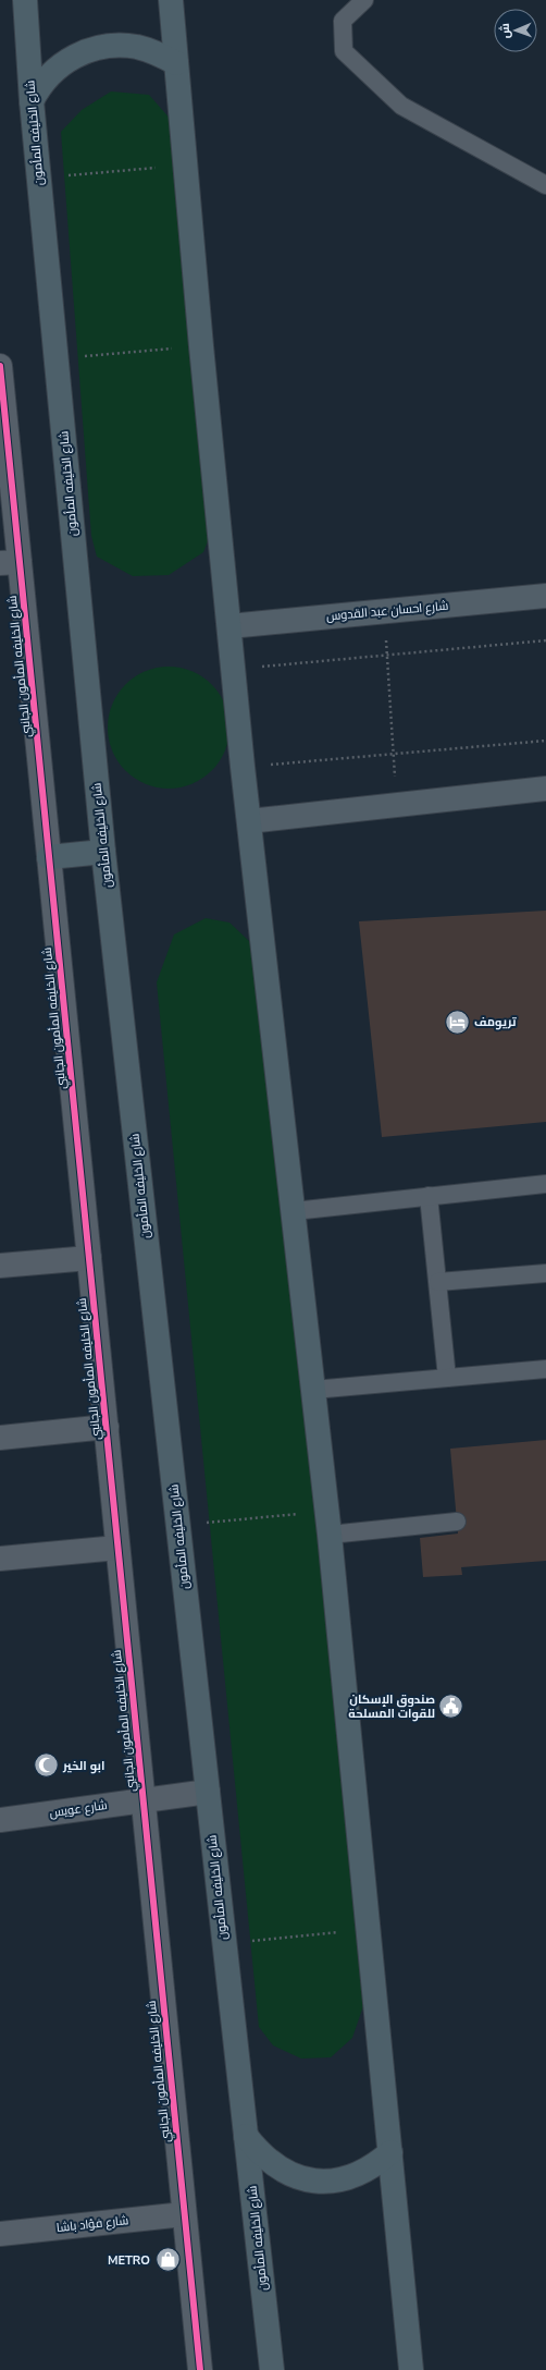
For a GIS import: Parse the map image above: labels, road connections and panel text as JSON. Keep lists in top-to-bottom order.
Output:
{
  "streets": {
    "main road": ["شارع الخليفه المأمون"],
    "street": [
      "شارع احسان عبد القدوس",
      "شارع الخليفه المأمون الجانبي",
      "شارع عويس",
      "شارع فؤاد باشا"
    ]
  },
  "crossings": [
    ["شارع الخليفه المأمون", "شارع عويس"],
    ["شارع الخليفه المأمون الجانبي", "شارع عويس"],
    ["شارع الخليفه المأمون الجانبي", "شارع فؤاد باشا"]
  ],
  "places": {
    "hotel": ["تريومف"],
    "public building": ["صندوق الإسكان للقوات المسلحة"],
    "mosque": ["ابو الخير"],
    "shop": ["METRO"]
  },
  "north": "left"
}
